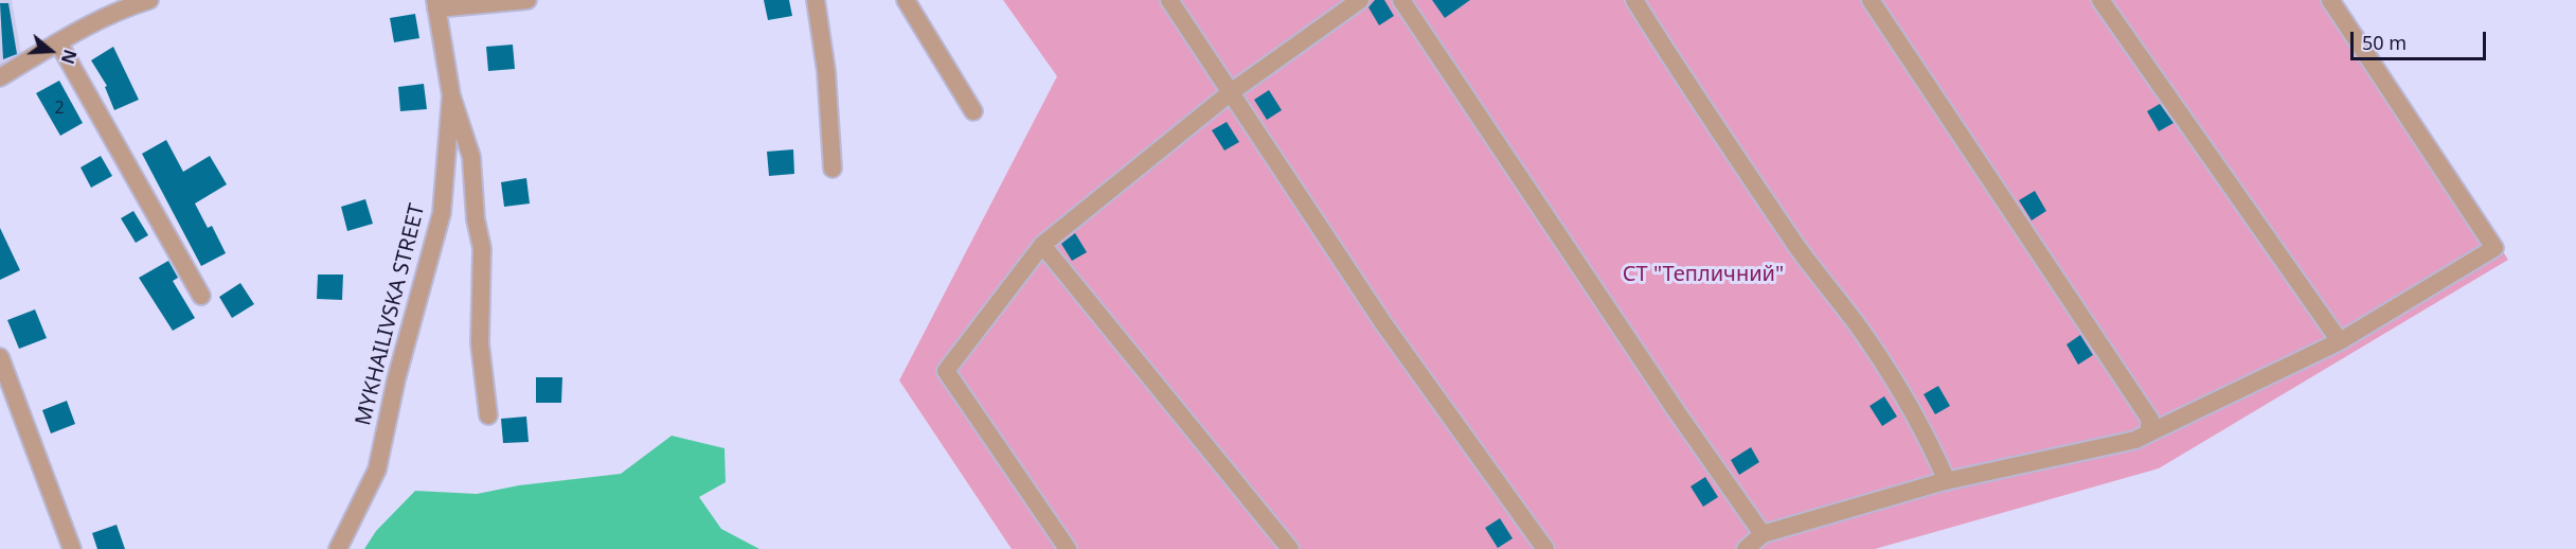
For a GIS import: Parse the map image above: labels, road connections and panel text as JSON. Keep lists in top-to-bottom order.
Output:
{
  "streets": {
    "street": ["MYKHAILIVSKA STREET"]
  },
  "parks": ["СТ \"Тепличний\""],
  "house_numbers": ["2"],
  "scale_bar": "50 m",
  "north": "right"
}
